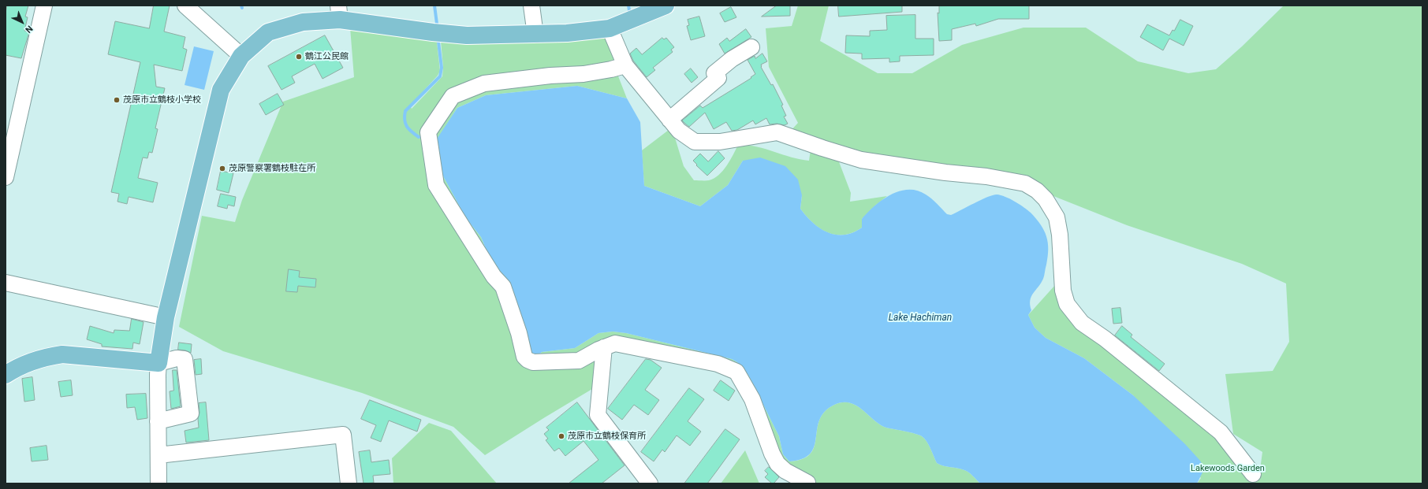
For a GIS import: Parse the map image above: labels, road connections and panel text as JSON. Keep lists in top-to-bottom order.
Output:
{
  "water": ["Lake Hachiman"],
  "parks": ["Lakewoods Garden"],
  "places": [
    "鶴江公民館",
    "茂原市立鶴枝小学校",
    "茂原警察署鶴枝駐在所",
    "茂原市立鶴枝保育所"
  ],
  "north": "bottom right"
}
